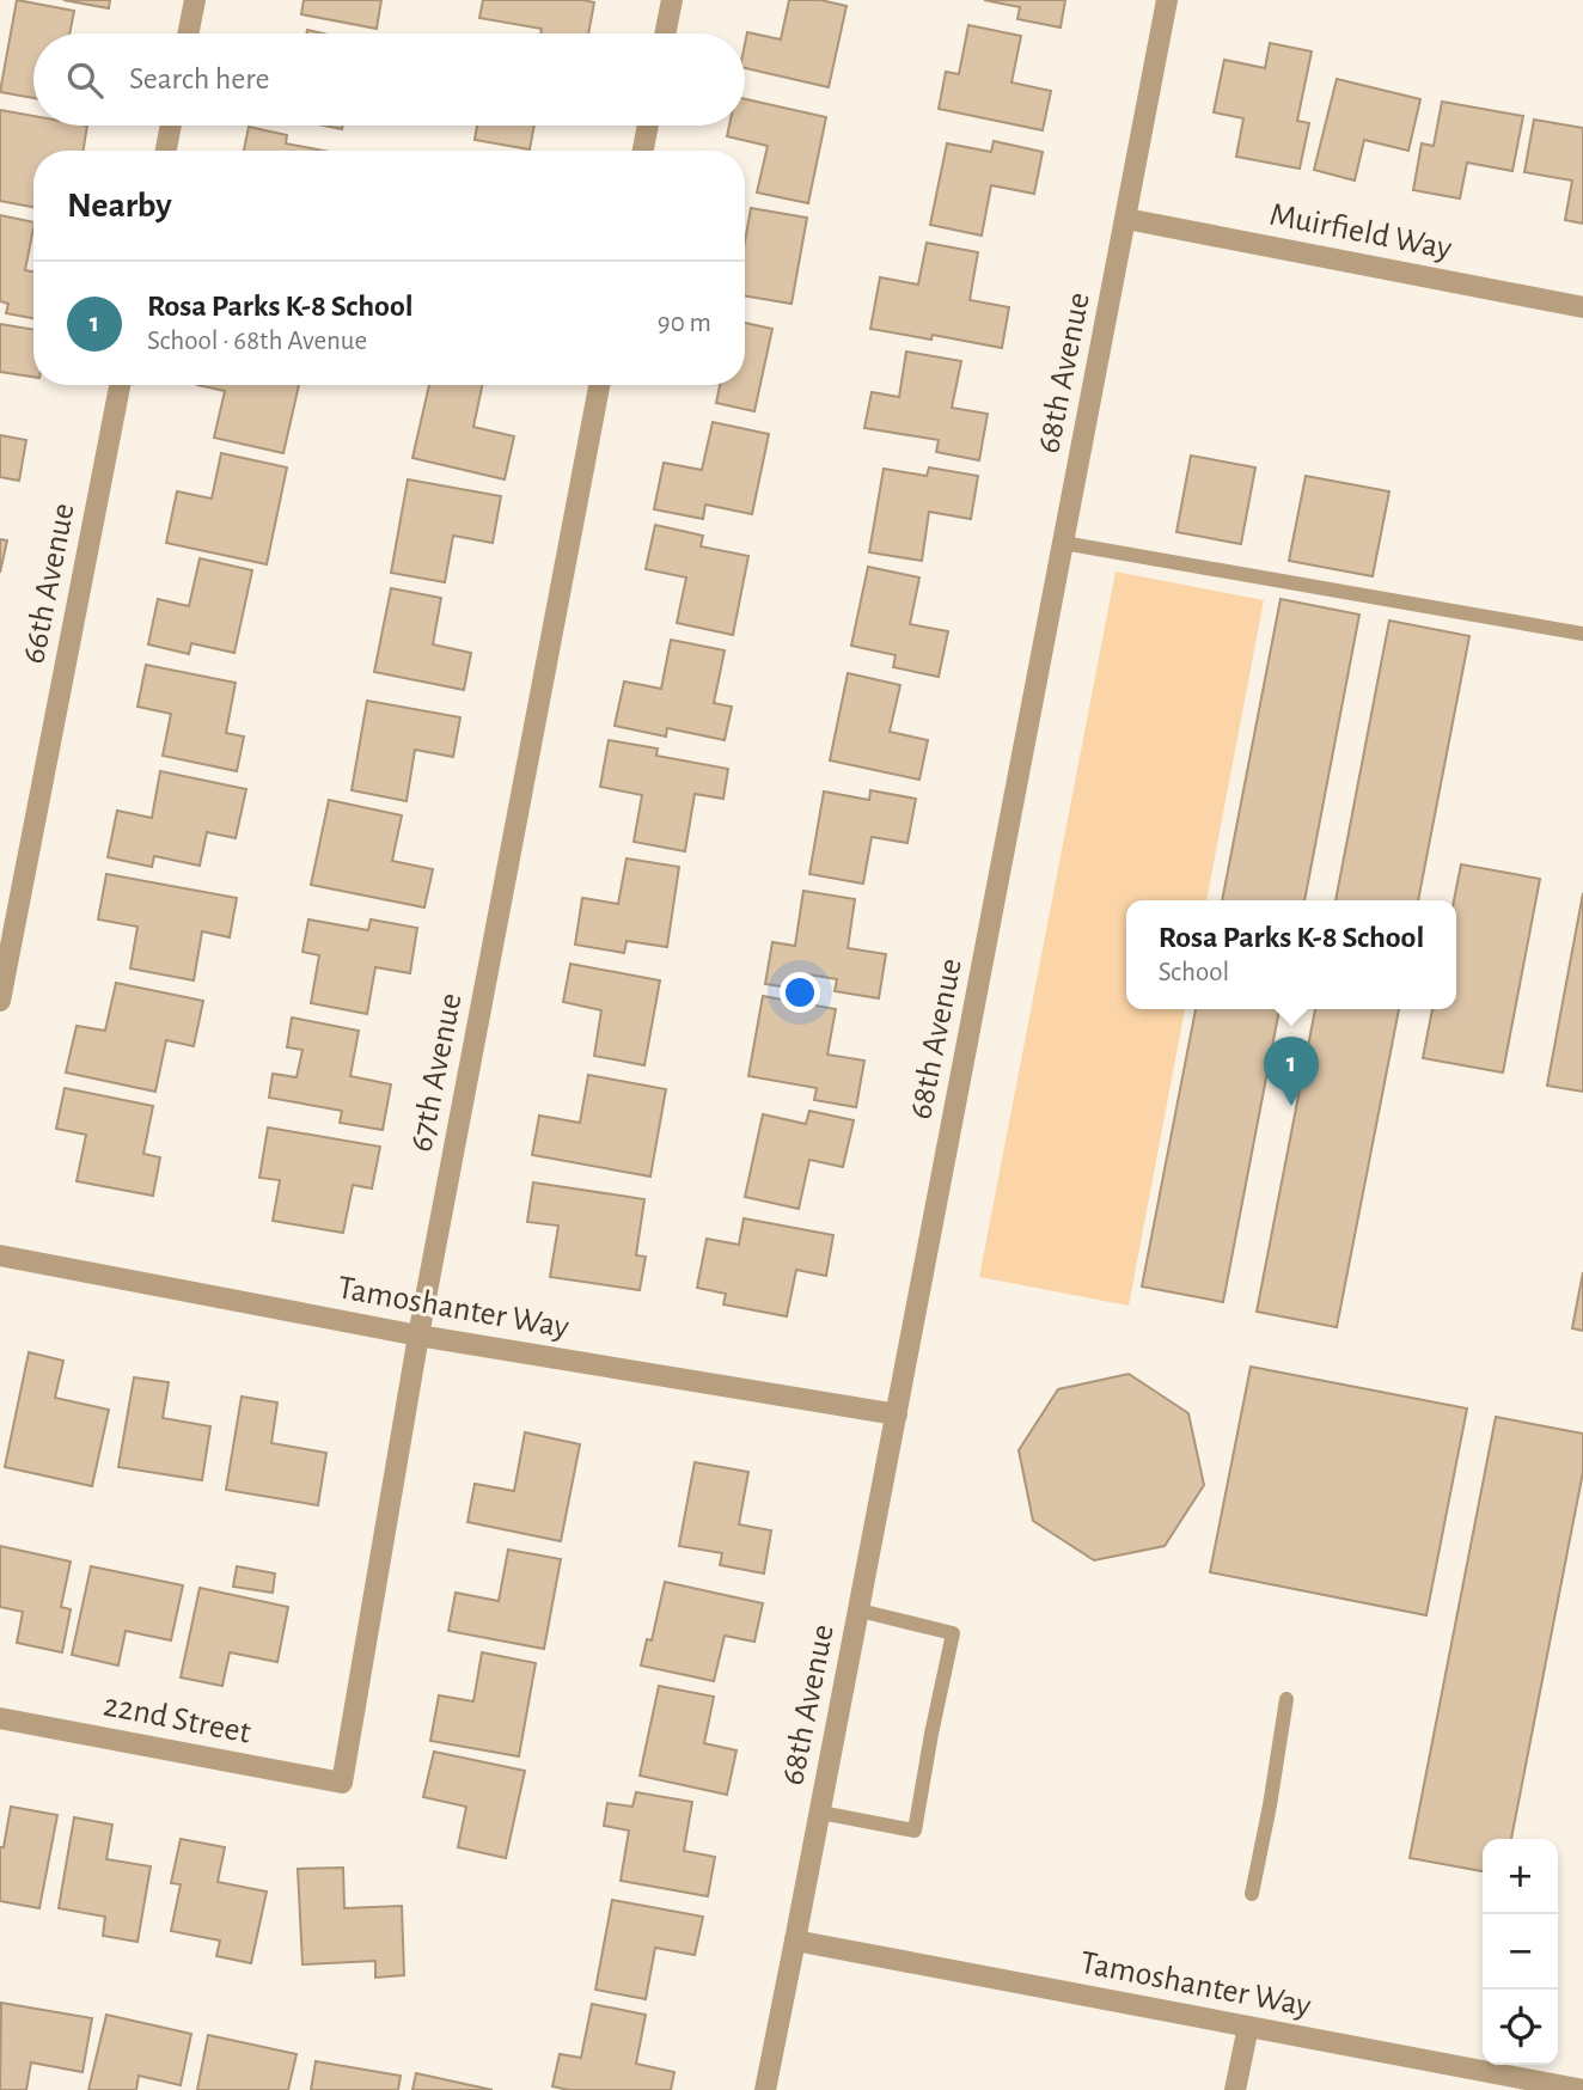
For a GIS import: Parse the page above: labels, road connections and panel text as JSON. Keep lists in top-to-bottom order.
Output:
{
  "streets": {
    "street": [
      "Muirfield Way",
      "68th Avenue",
      "66th Avenue",
      "67th Avenue",
      "Tamoshanter Way",
      "22nd Street"
    ]
  },
  "crossings": [
    ["Muirfield Way", "68th Avenue"],
    ["68th Avenue", "Tamoshanter Way"],
    ["67th Avenue", "Tamoshanter Way"],
    ["67th Avenue", "22nd Street"]
  ],
  "page": {
    "search": "Search here",
    "heading": "Nearby",
    "list": [
      {
        "mark": "1",
        "name": "Rosa Parks K-8 School",
        "note": "School · 68th Avenue",
        "value": "90 m"
      }
    ],
    "popup": ["Rosa Parks K-8 School", "School"],
    "pins": "1",
    "map_buttons": ["+", "−"]
  }
}
